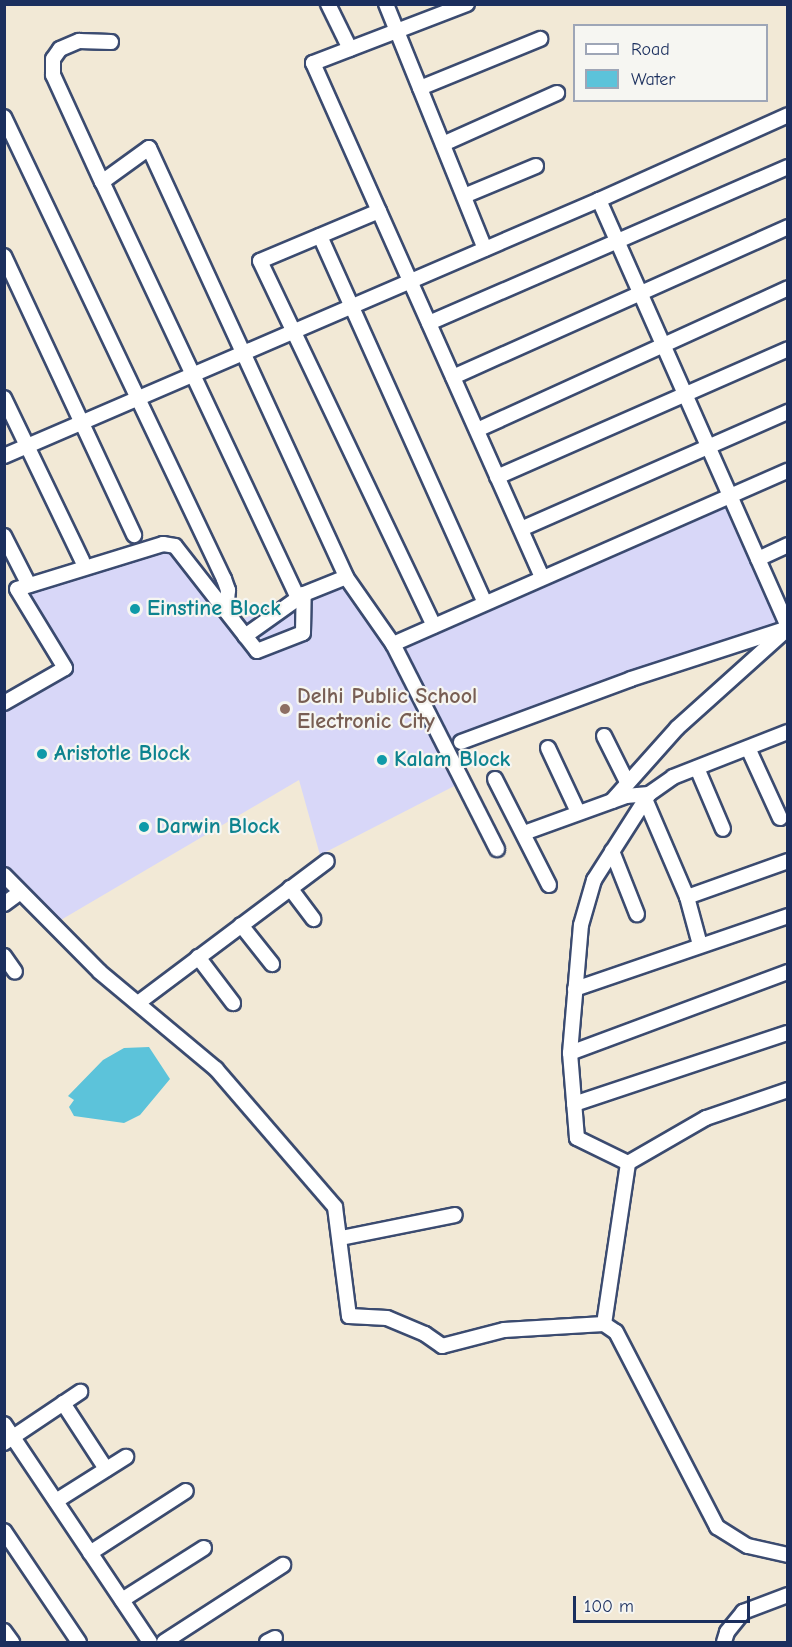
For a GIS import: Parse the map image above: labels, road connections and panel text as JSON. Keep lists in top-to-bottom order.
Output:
{
  "places": [
    "Einstine Block",
    "Delhi Public School Electronic City",
    "Aristotle Block",
    "Kalam Block",
    "Darwin Block"
  ],
  "legend": ["Road", "Water"],
  "scale_bar": "100 m"
}
